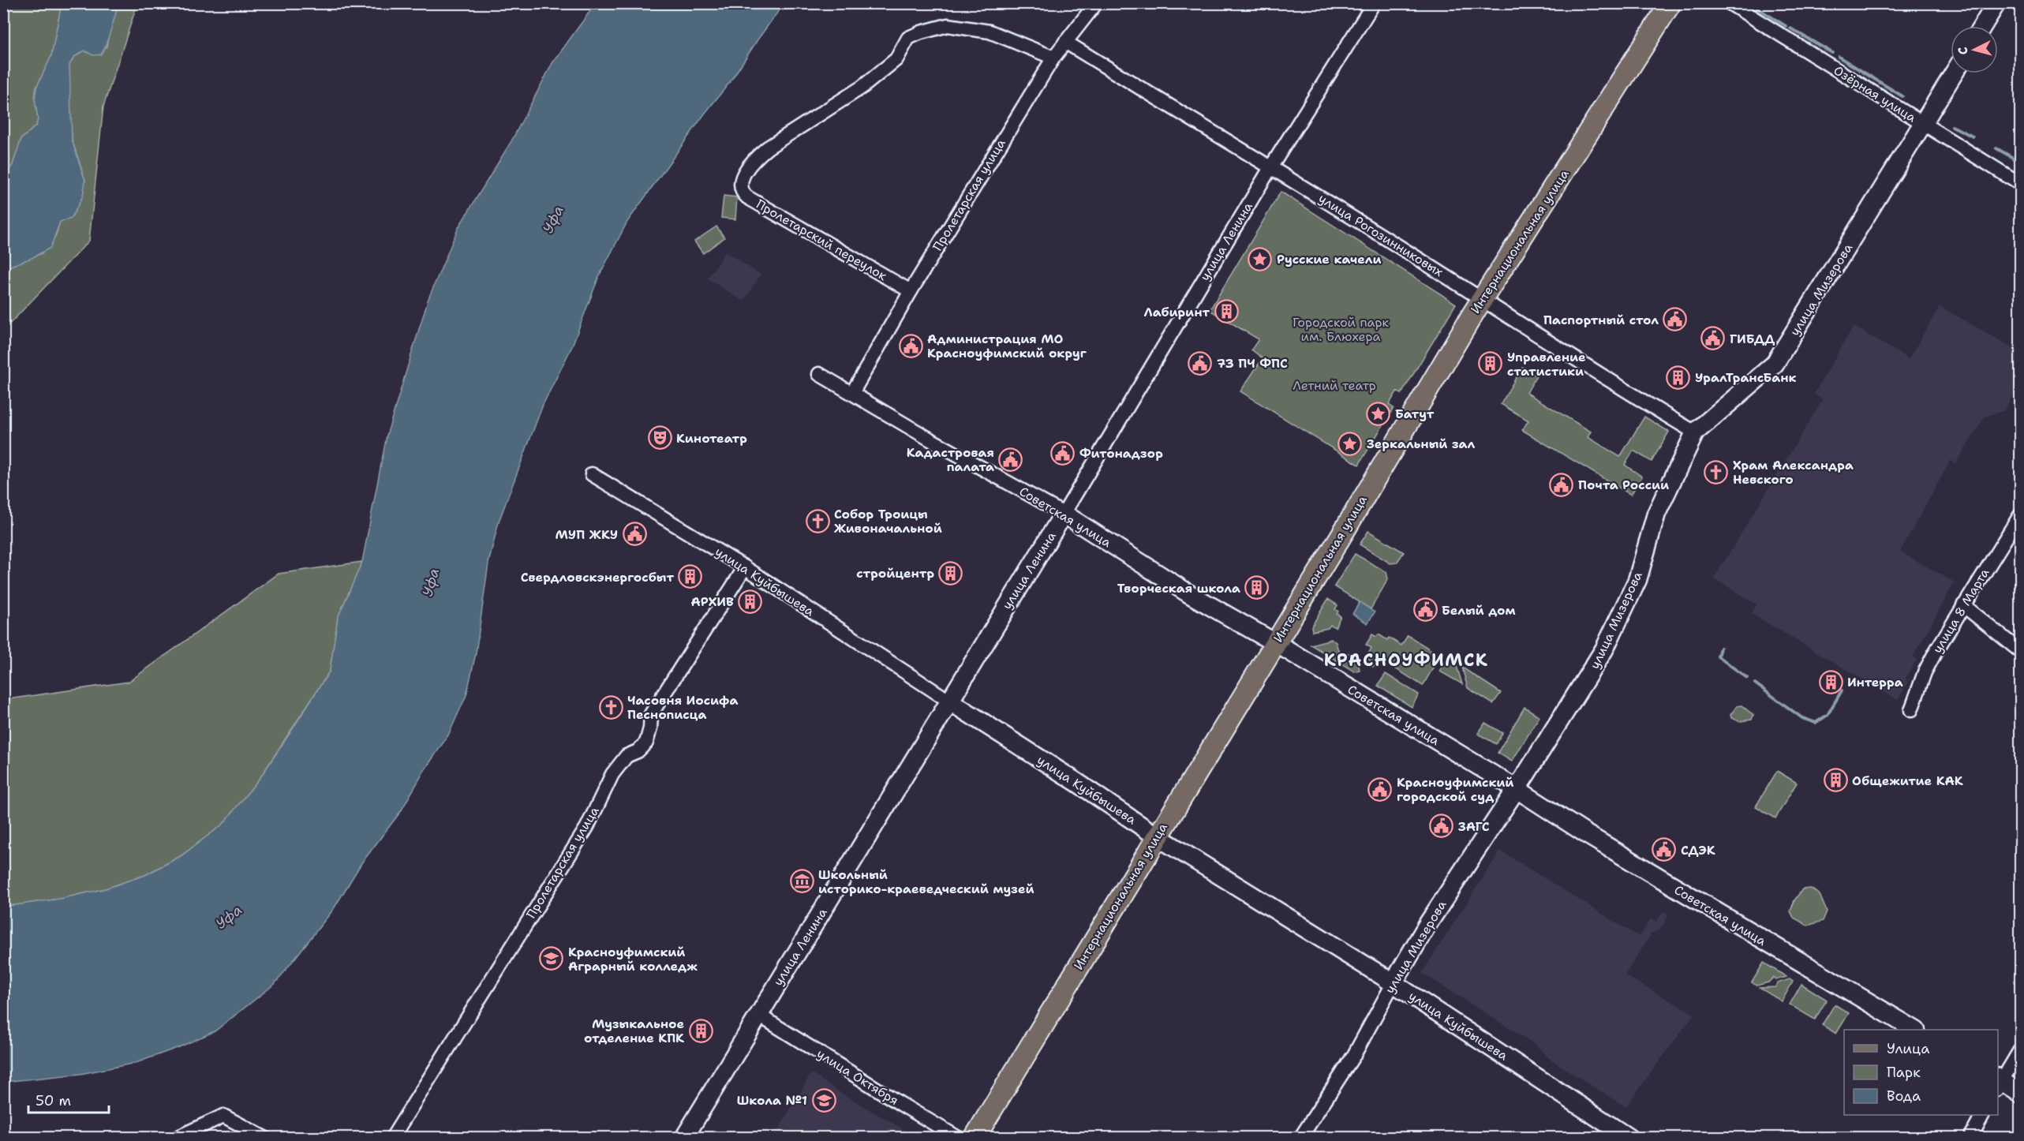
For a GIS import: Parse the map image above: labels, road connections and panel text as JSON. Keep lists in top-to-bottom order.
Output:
{
  "streets": {
    "main road": [
      "улица Ленина",
      "Интернациональная улица",
      "улица Мизерова",
      "Советская улица",
      "улица Куйбышева"
    ],
    "street": [
      "Озёрная улица",
      "Пролетарская улица",
      "улица Рогозинниковых",
      "Пролетарский переулок",
      "улица 8 Марта",
      "улица Октября"
    ]
  },
  "crossings": [
    ["Озёрная улица", "улица Мизерова"],
    ["Пролетарская улица", "улица Рогозинниковых"],
    ["Пролетарская улица", "Пролетарский переулок"],
    ["Пролетарская улица", "Советская улица"],
    ["Пролетарская улица", "улица Куйбышева"],
    ["улица Рогозинниковых", "улица Ленина"],
    ["улица Рогозинниковых", "Интернациональная улица"],
    ["улица Рогозинниковых", "улица Мизерова"],
    ["улица Ленина", "Советская улица"],
    ["улица Ленина", "улица Куйбышева"],
    ["улица Ленина", "улица Октября"],
    ["Интернациональная улица", "Советская улица"],
    ["Интернациональная улица", "улица Куйбышева"],
    ["улица Мизерова", "Советская улица"],
    ["улица Мизерова", "улица Куйбышева"]
  ],
  "districts": ["КРАСНОУФИМСК"],
  "water": ["Уфа"],
  "parks": ["Городской парк им. Блюхера", "Летний театр"],
  "places": {
    "place": ["Русские качели", "Батут", "Зеркальный зал"],
    "building": [
      "Лабиринт",
      "Управление статистики",
      "УралТрансБанк",
      "стройцентр",
      "Свердловскэнергосбыт",
      "Творческая школа",
      "АРХИВ",
      "Интерра",
      "Общежитие КАК",
      "Музыкальное отделение КПК"
    ],
    "public building": [
      "Паспортный стол",
      "ГИБДД",
      "Администрация МО Красноуфимский округ",
      "73 ПЧ ФПС",
      "Фитонадзор",
      "Кадастровая палата",
      "Почта России",
      "МУП ЖКУ",
      "Белый дом",
      "Красноуфимский городской суд",
      "ЗАГС",
      "СДЭК"
    ],
    "theatre": ["Кинотеатр"],
    "church": ["Храм Александра Невского", "Собор Троицы Живоначальной", "Часовня Иосифа Песнописца"],
    "museum": ["Школьный историко-краеведческий музей"],
    "school or university": ["Красноуфимский Аграрный колледж", "Школа №1"]
  },
  "legend": ["Улица", "Парк", "Вода"],
  "scale_bar": "50 m",
  "north": "left"
}
